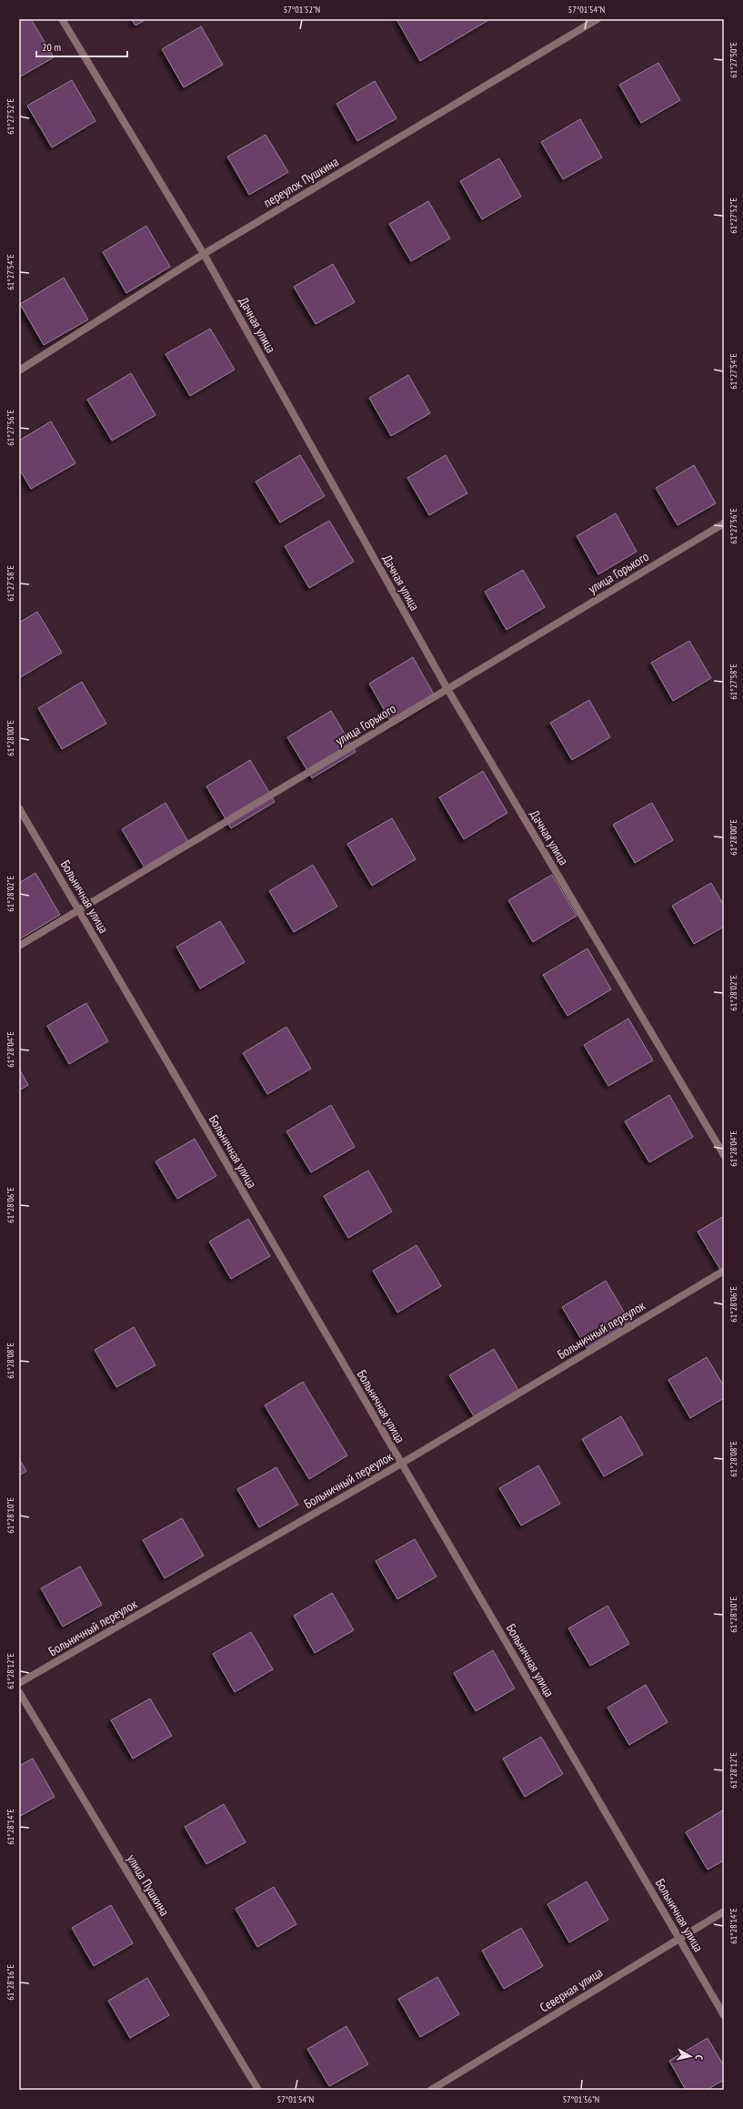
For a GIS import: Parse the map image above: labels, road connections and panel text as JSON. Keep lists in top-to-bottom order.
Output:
{
  "streets": {
    "street": [
      "переулок Пушкина",
      "Дачная улица",
      "улица Горького",
      "Больничная улица",
      "Больничный переулок",
      "улица Пушкина",
      "Северная улица"
    ]
  },
  "crossings": [
    ["переулок Пушкина", "Дачная улица"],
    ["Дачная улица", "улица Горького"],
    ["улица Горького", "Больничная улица"],
    ["Больничная улица", "Больничный переулок"],
    ["Больничная улица", "Северная улица"]
  ],
  "scale_bar": "20 m",
  "north": "right",
  "coordinates": [
    "57°01'52\"N",
    "57°01'54\"N",
    "61°27'50\"E",
    "61°27'52\"E",
    "61°27'54\"E",
    "61°27'56\"E",
    "61°27'58\"E",
    "61°28'00\"E",
    "61°28'02\"E",
    "61°28'04\"E",
    "61°28'06\"E",
    "61°28'08\"E",
    "61°28'10\"E",
    "61°28'12\"E",
    "61°28'14\"E",
    "61°28'16\"E",
    "57°01'56\"N"
  ]
}
